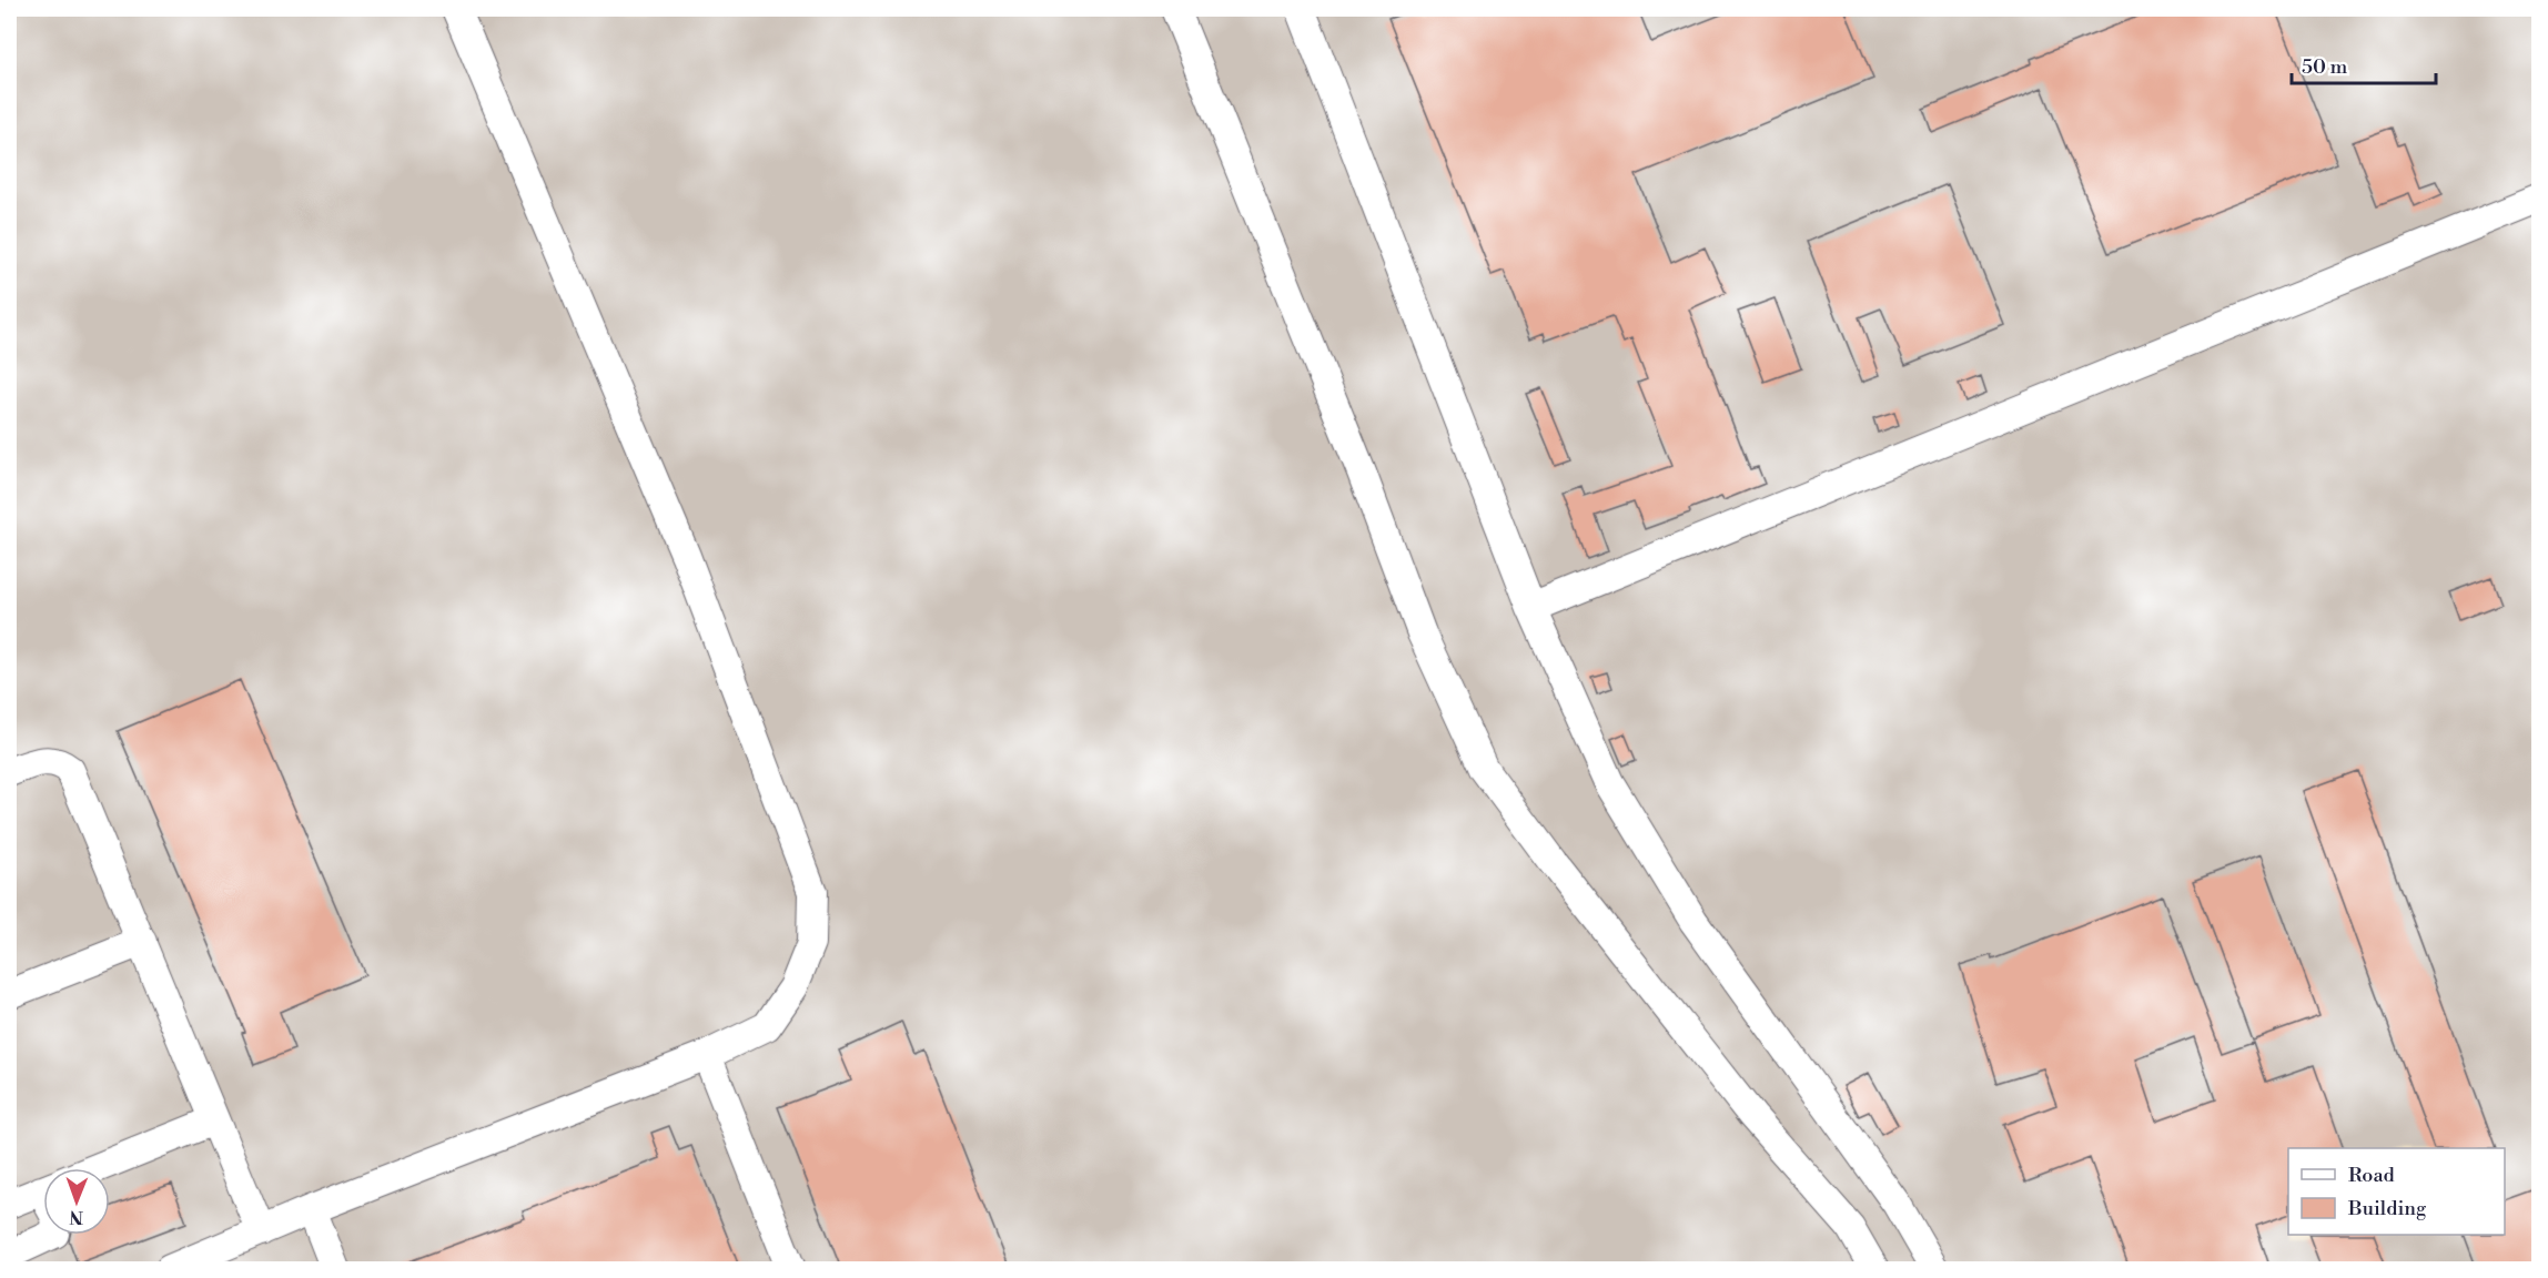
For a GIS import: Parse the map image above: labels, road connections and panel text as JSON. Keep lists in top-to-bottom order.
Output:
{
  "legend": ["Road", "Building"],
  "scale_bar": "50 m",
  "north": "bottom"
}
